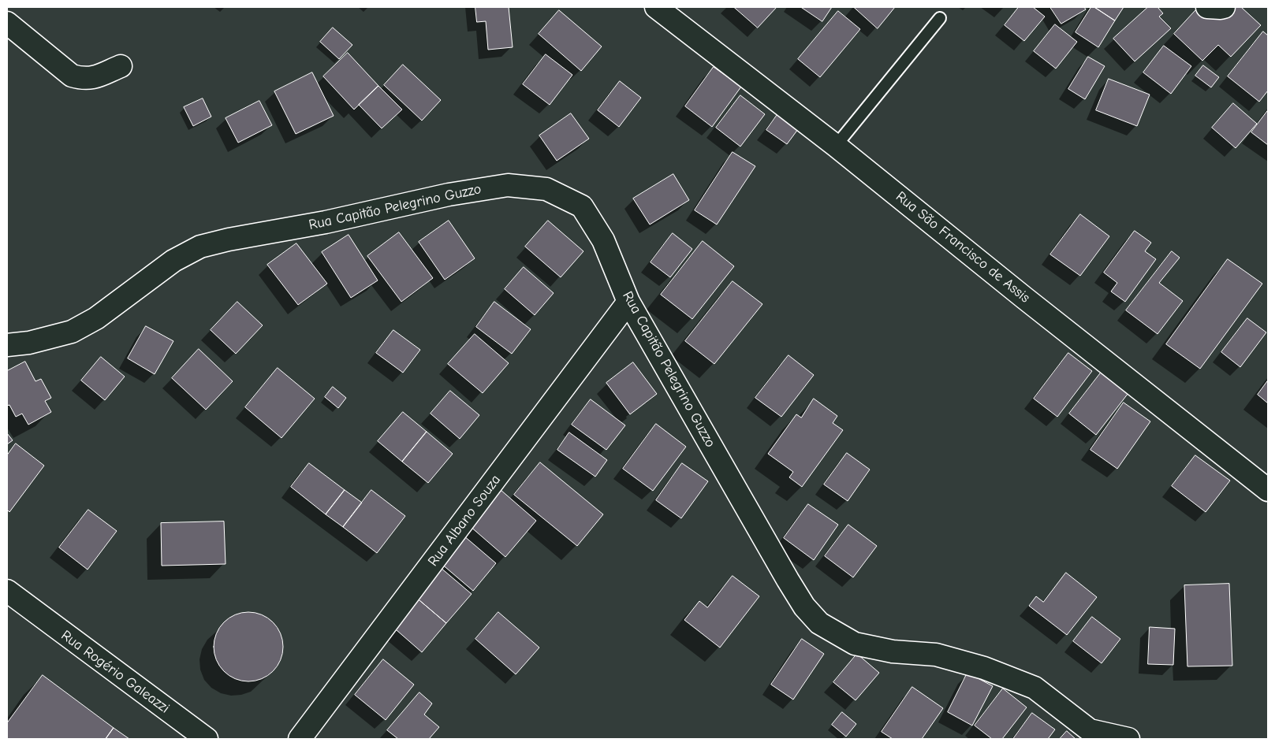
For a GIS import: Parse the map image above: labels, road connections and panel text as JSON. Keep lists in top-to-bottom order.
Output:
{
  "streets": {
    "street": [
      "Rua Capitão Pelegrino Guzzo",
      "Rua São Francisco de Assis",
      "Rua Albano Souza",
      "Rua Rogério Galeazzi"
    ]
  },
  "crossings": [
    ["Rua Capitão Pelegrino Guzzo", "Rua Albano Souza"]
  ]
}
